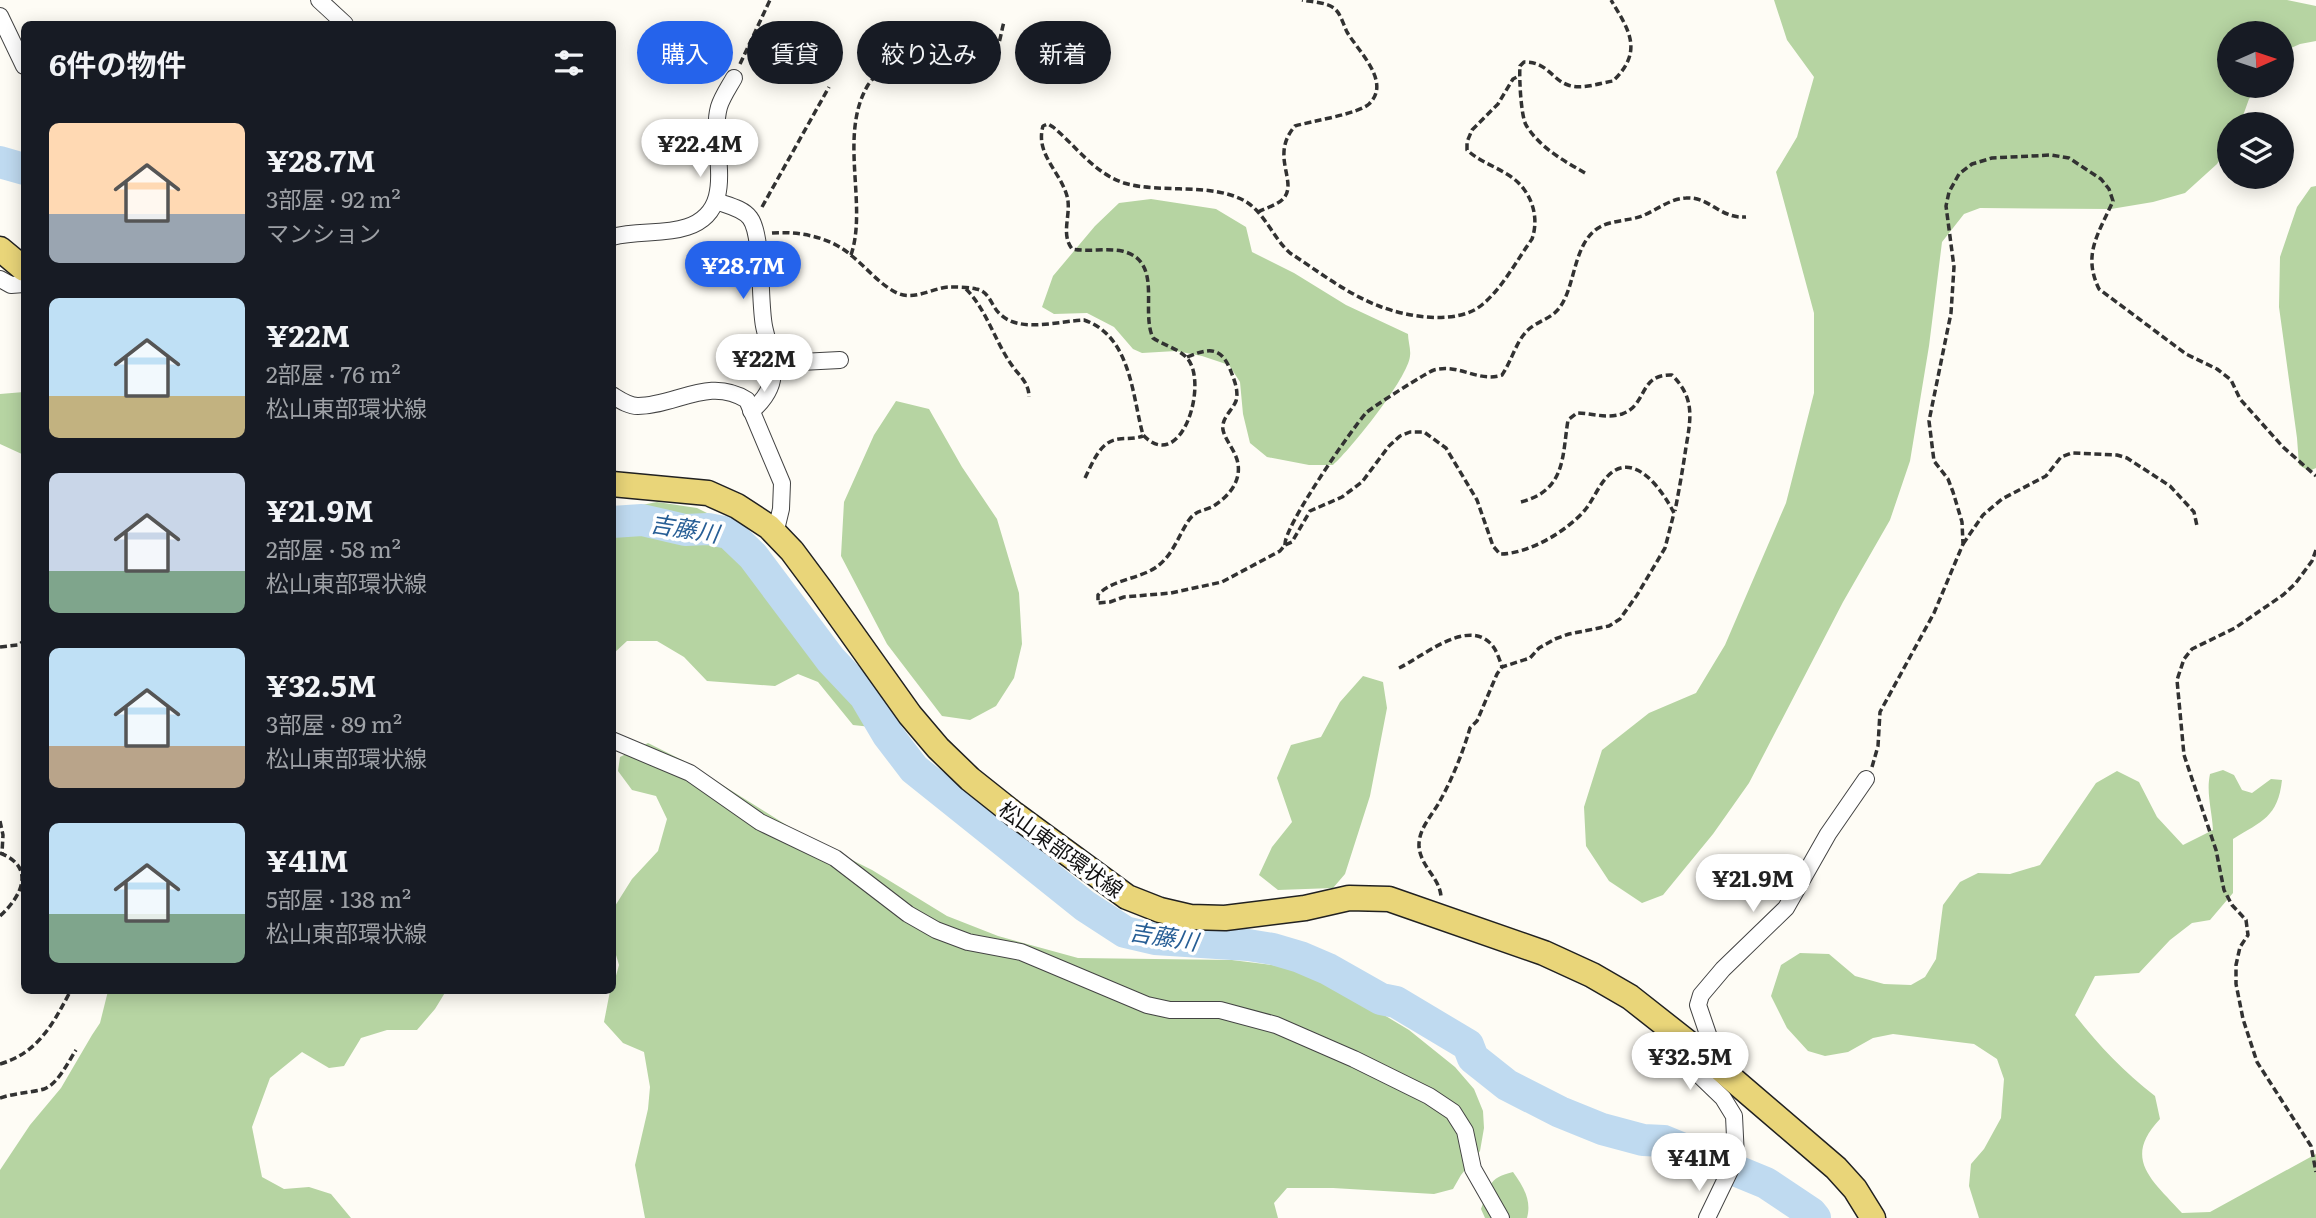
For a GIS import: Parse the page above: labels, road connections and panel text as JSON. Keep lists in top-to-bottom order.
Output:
{
  "streets": {
    "main road": ["松山東部環状線"]
  },
  "water": ["吉藤川"],
  "north": "right",
  "page": {
    "chip": [
      "購入",
      "賃貸",
      "絞り込み",
      "新着"
    ],
    "heading": "6件の物件",
    "list": [
      {
        "name": "¥28.7M",
        "note": "3部屋 · 92 m² · マンション"
      },
      {
        "name": "¥22M",
        "note": "2部屋 · 76 m² · 松山東部環状線"
      },
      {
        "name": "¥21.9M",
        "note": "2部屋 · 58 m² · 松山東部環状線"
      },
      {
        "name": "¥32.5M",
        "note": "3部屋 · 89 m² · 松山東部環状線"
      },
      {
        "name": "¥41M",
        "note": "5部屋 · 138 m² · 松山東部環状線"
      }
    ],
    "price": [
      "¥22.4M",
      "¥28.7M",
      "¥22M",
      "¥21.9M",
      "¥32.5M",
      "¥41M"
    ]
  }
}
